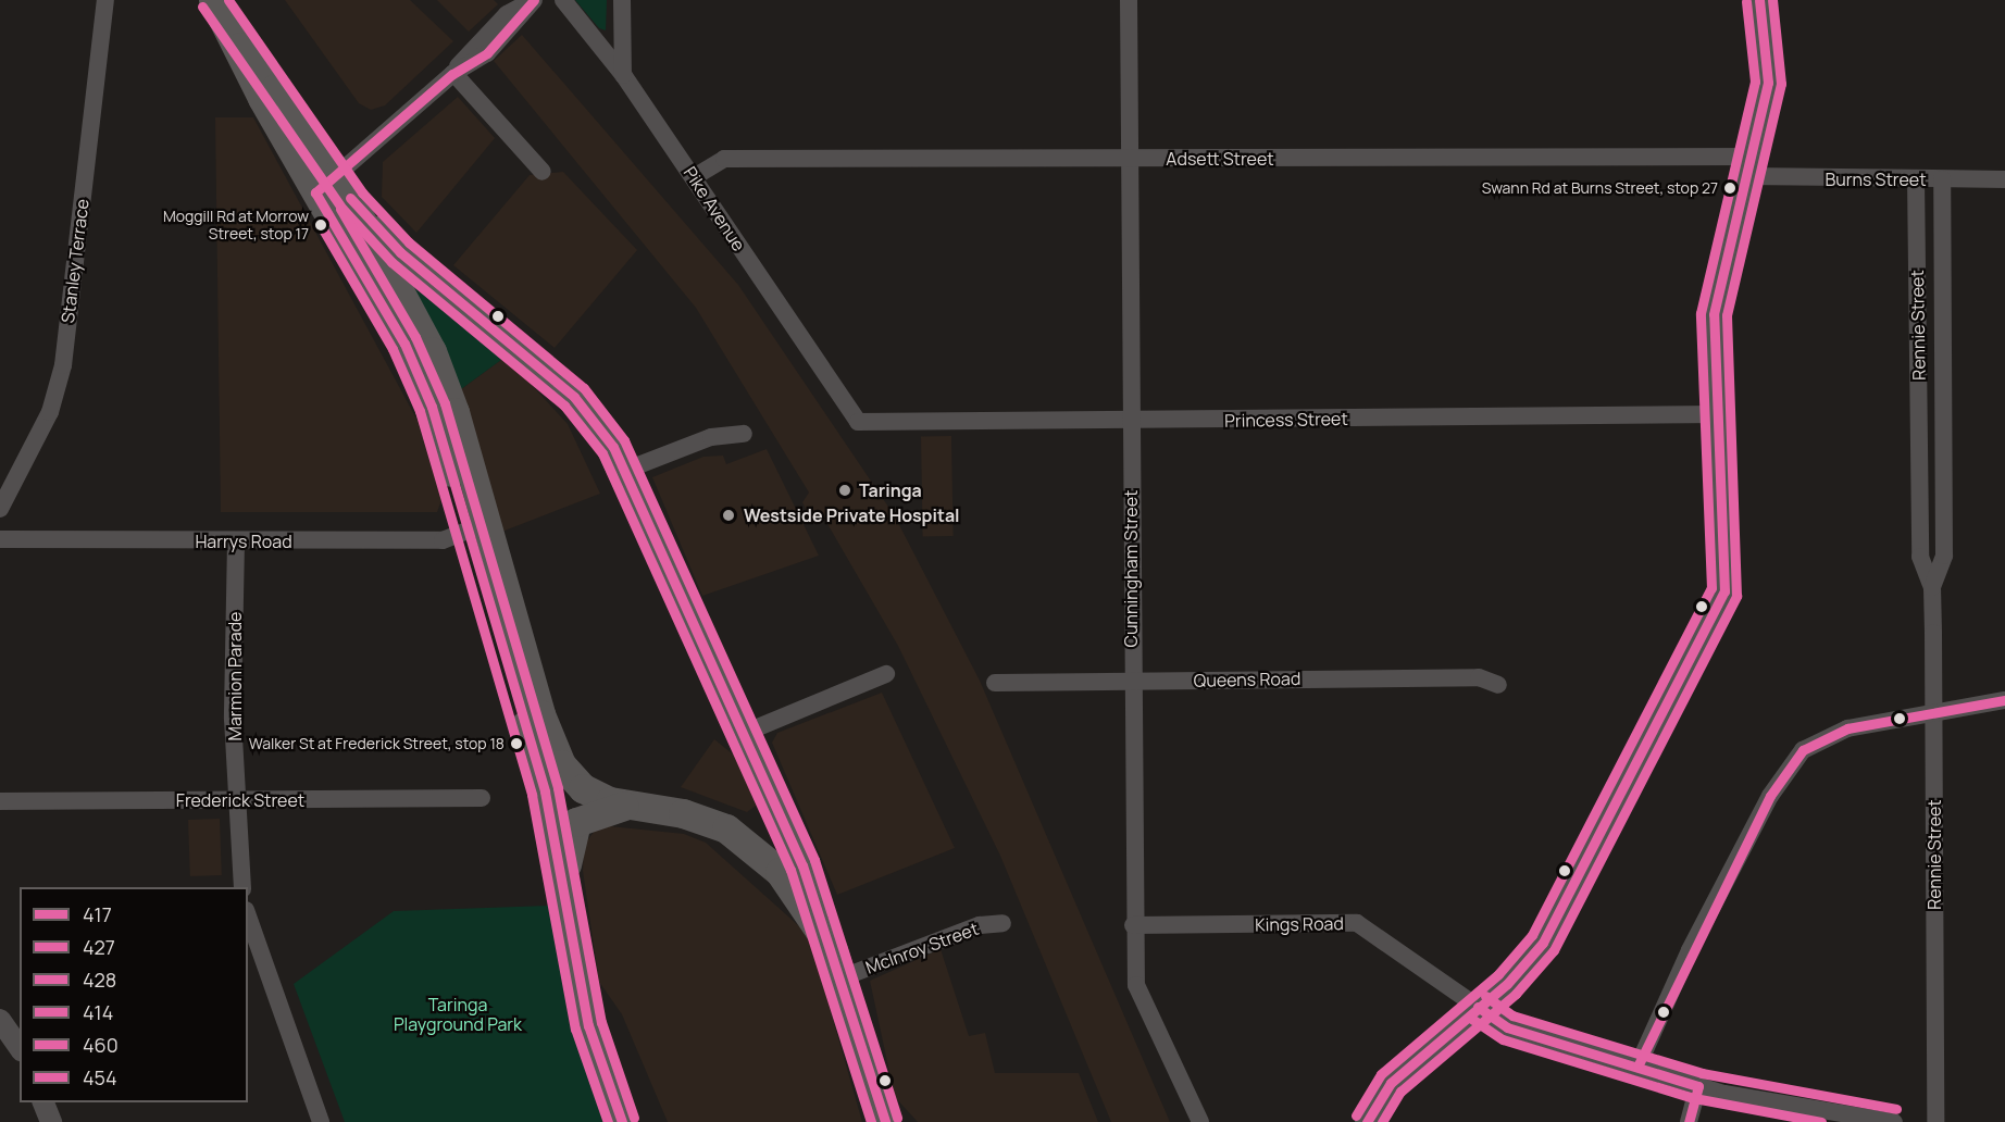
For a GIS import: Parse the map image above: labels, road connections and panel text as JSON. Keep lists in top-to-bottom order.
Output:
{
  "streets": {
    "street": [
      "Adsett Street",
      "Burns Street",
      "Pike Avenue",
      "Stanley Terrace",
      "Rennie Street",
      "Princess Street",
      "Harrys Road",
      "Cunningham Street",
      "Marmion Parade",
      "Queens Road",
      "Frederick Street",
      "Kings Road",
      "McInroy Street"
    ]
  },
  "crossings": [
    ["Adsett Street", "Burns Street"],
    ["Adsett Street", "Pike Avenue"],
    ["Adsett Street", "Cunningham Street"],
    ["Burns Street", "Rennie Street"],
    ["Pike Avenue", "Princess Street"],
    ["Princess Street", "Cunningham Street"],
    ["Harrys Road", "Marmion Parade"],
    ["Cunningham Street", "Queens Road"],
    ["Cunningham Street", "Kings Road"],
    ["Marmion Parade", "Frederick Street"]
  ],
  "parks": ["Taringa Playground Park"],
  "places": [
    "Swann Rd at Burns Street, stop 27",
    "Moggill Rd at Morrow Street, stop 17",
    "Taringa",
    "Westside Private Hospital",
    "Walker St at Frederick Street, stop 18"
  ],
  "lines": [
    "transit line 417",
    "transit line 427",
    "transit line 414",
    "transit line 454",
    "transit line 428",
    "transit line 460"
  ],
  "legend": [
    "417",
    "427",
    "428",
    "414",
    "460",
    "454"
  ]
}
